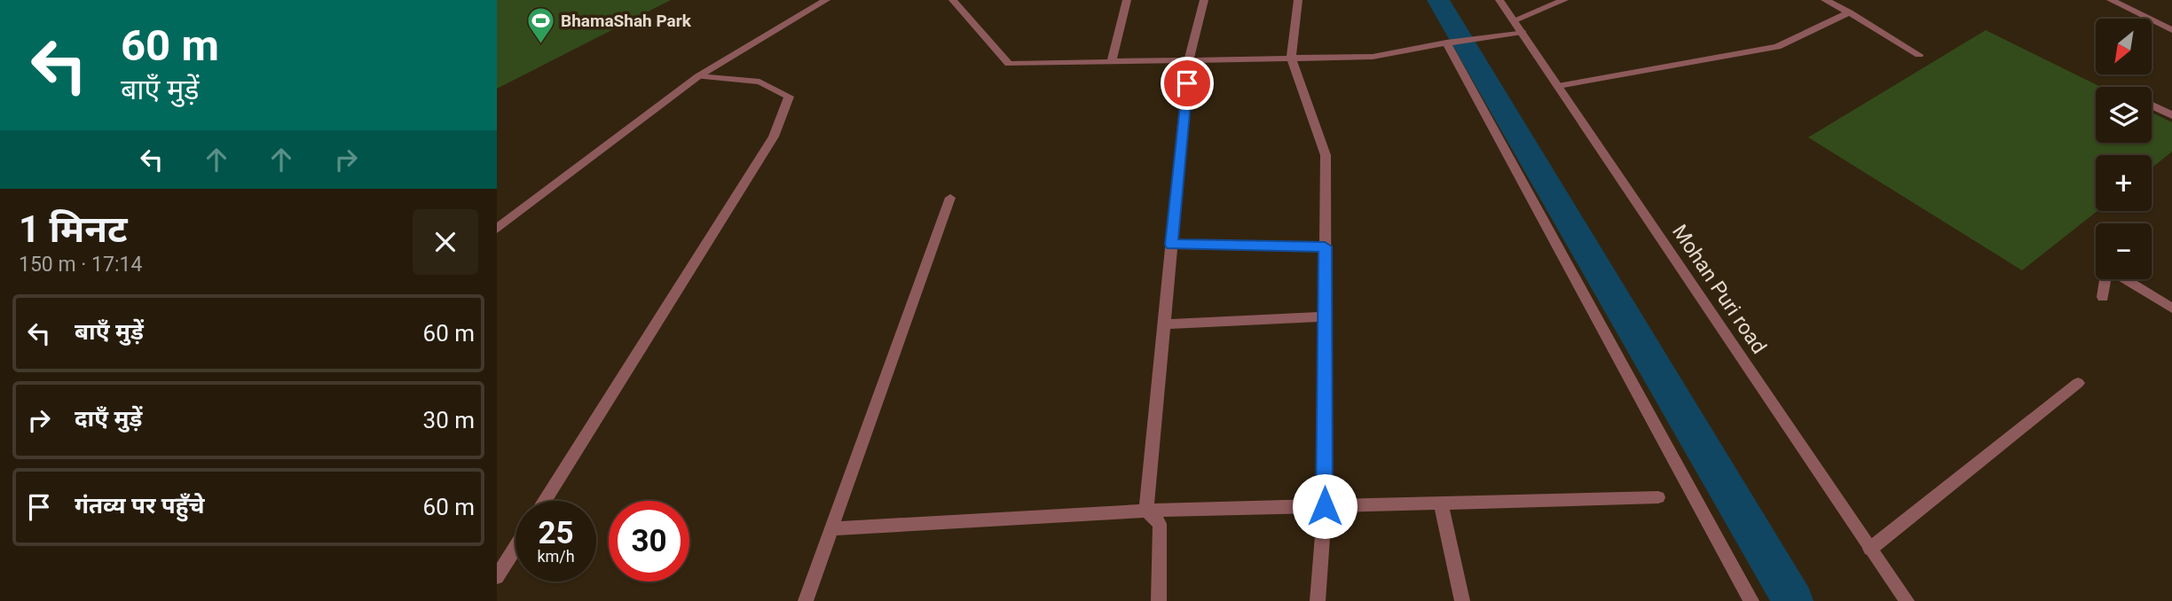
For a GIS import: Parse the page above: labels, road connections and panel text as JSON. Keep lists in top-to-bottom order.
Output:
{
  "streets": {
    "street": ["Mohan Puri road"]
  },
  "places": {
    "sports": ["BhamaShah Park"]
  },
  "north": "bottom left",
  "page": {
    "turn": ["60 m", "बाएँ मुड़ें"],
    "map_buttons": ["+", "−"],
    "heading": ["1 मिनट", "150 m · 17:14"],
    "list": [
      {
        "name": "बाएँ मुड़ें",
        "value": "60 m"
      },
      {
        "name": "दाएँ मुड़ें",
        "value": "30 m"
      },
      {
        "name": "गंतव्य पर पहुँचे",
        "value": "60 m"
      }
    ],
    "speed": "25 km/h",
    "limit": "30"
  }
}
